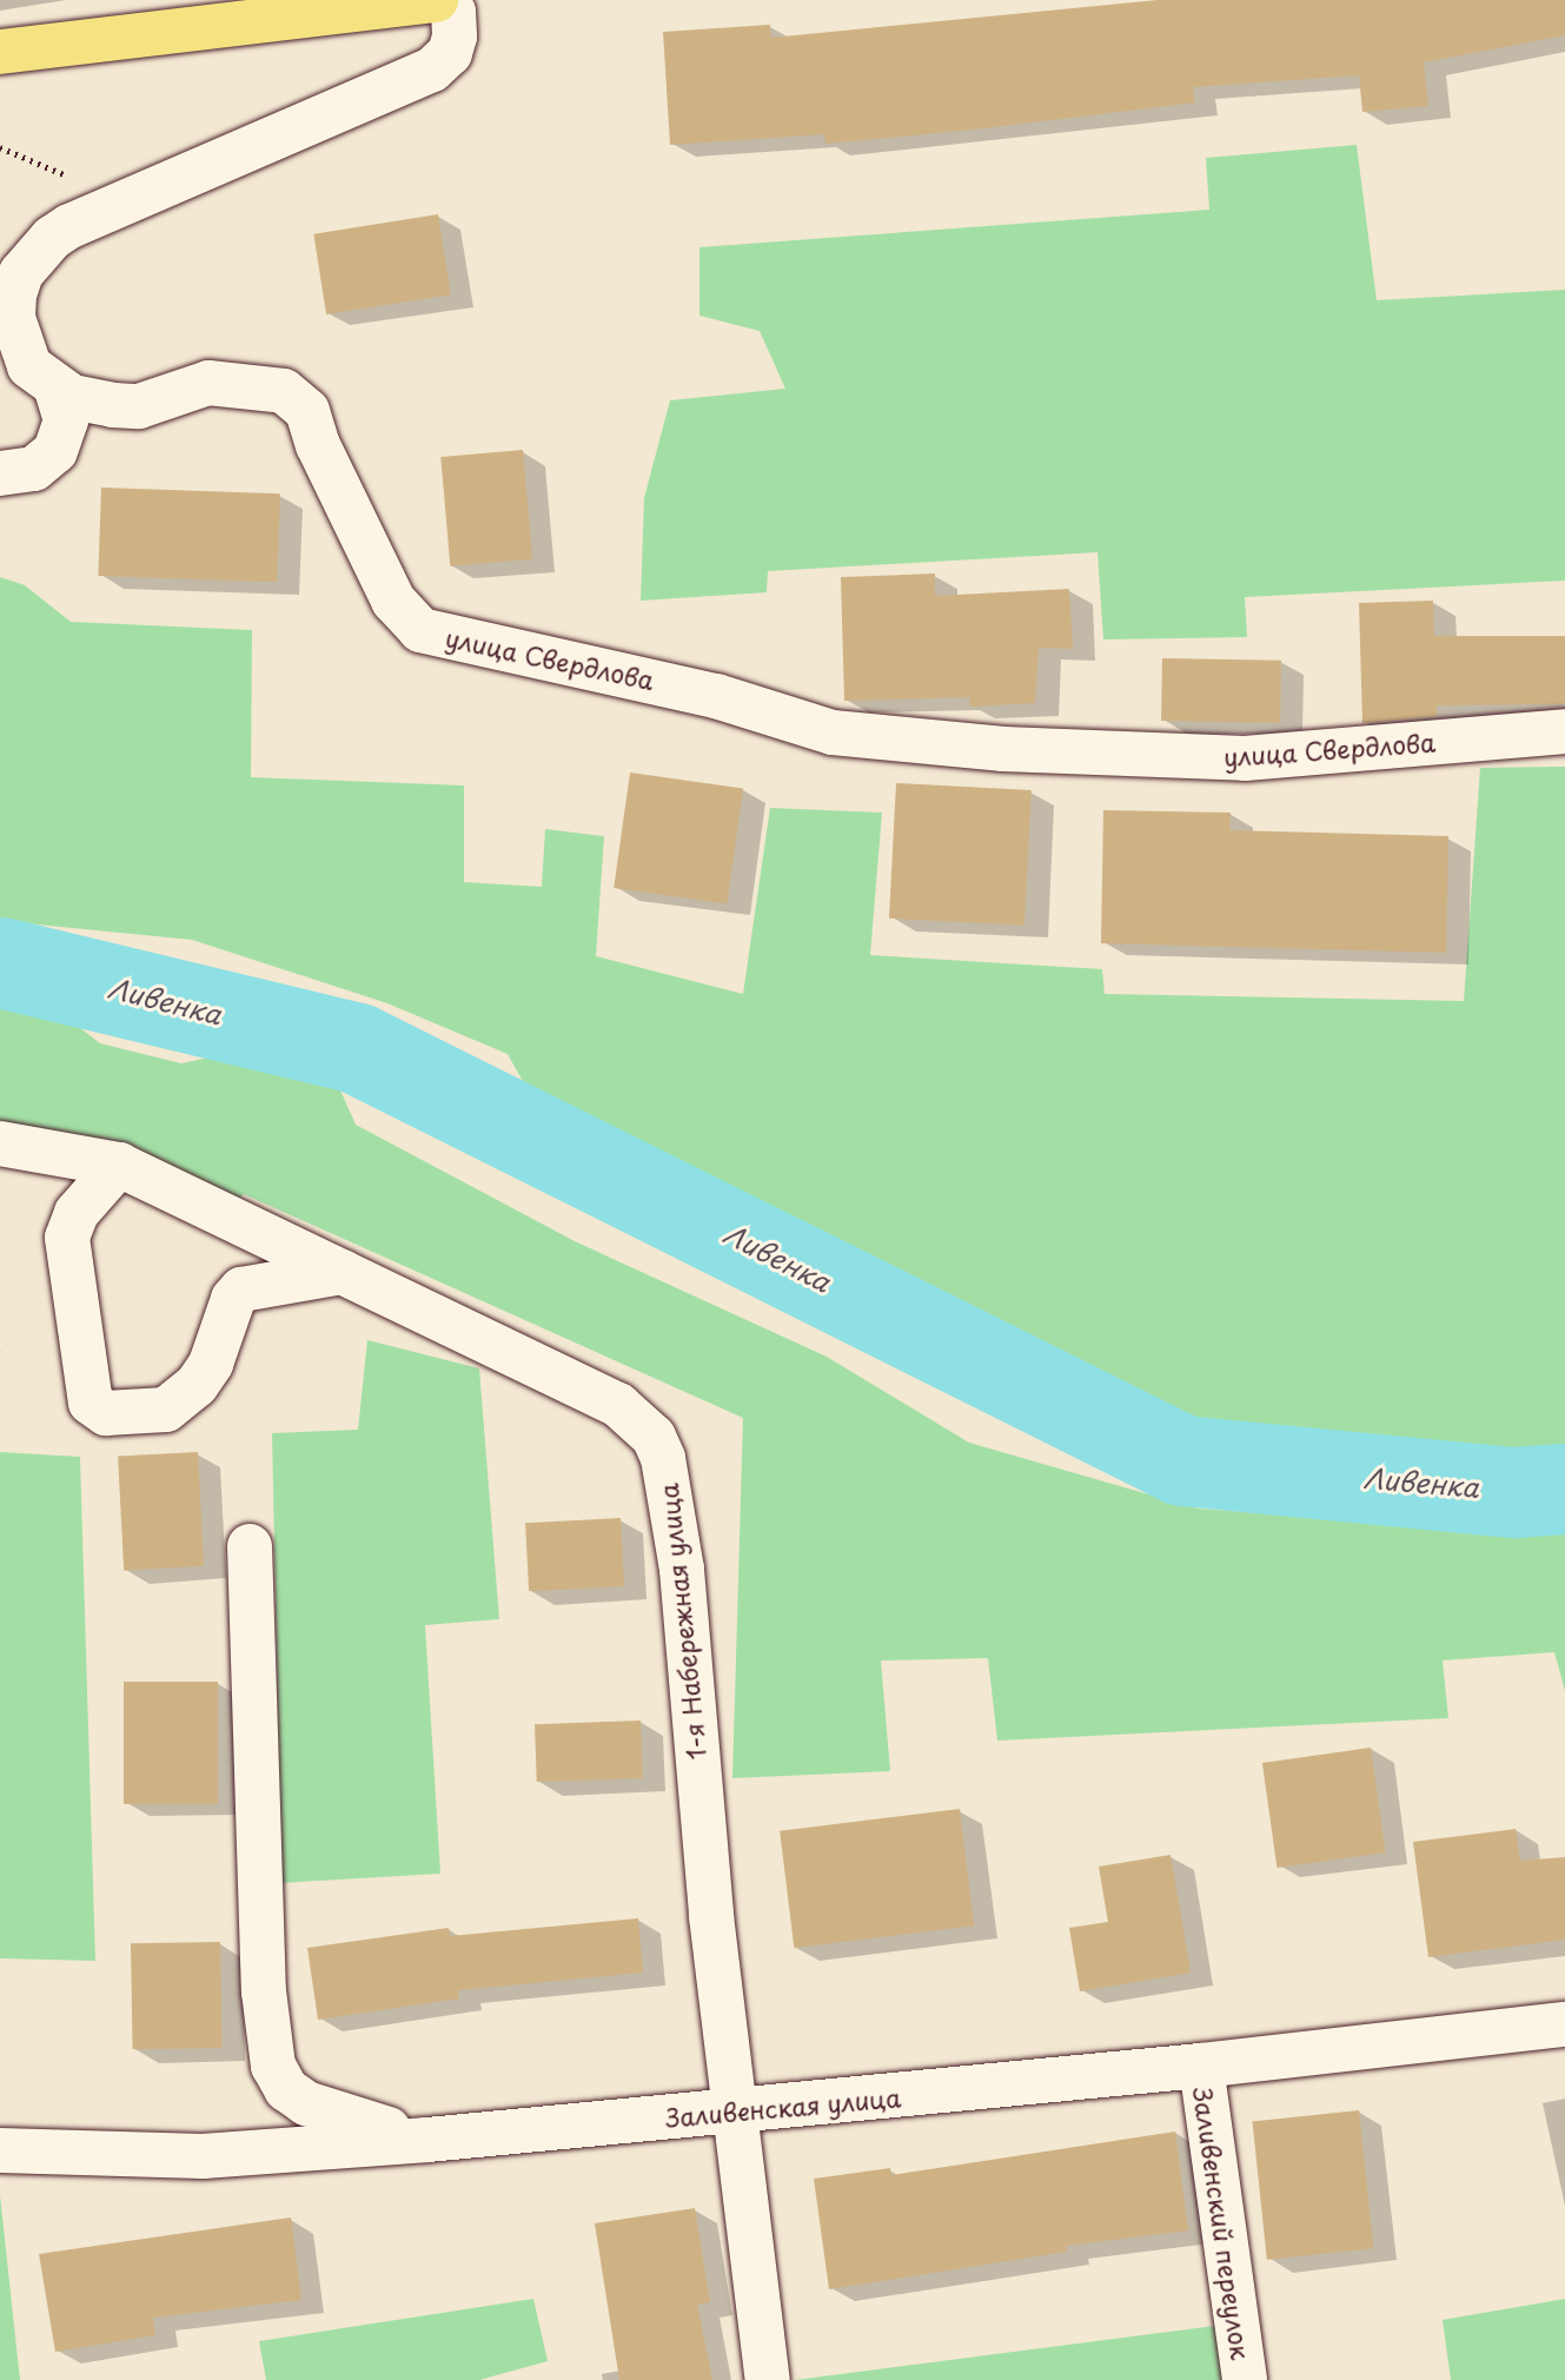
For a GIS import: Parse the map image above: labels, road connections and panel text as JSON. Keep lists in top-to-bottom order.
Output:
{
  "streets": {
    "street": [
      "улица Свердлова",
      "1-я Набережная улица",
      "Заливенская улица",
      "Заливенский переулок"
    ]
  },
  "crossings": [
    ["1-я Набережная улица", "Заливенская улица"],
    ["Заливенская улица", "Заливенский переулок"]
  ],
  "water": ["Ливенка"]
}
